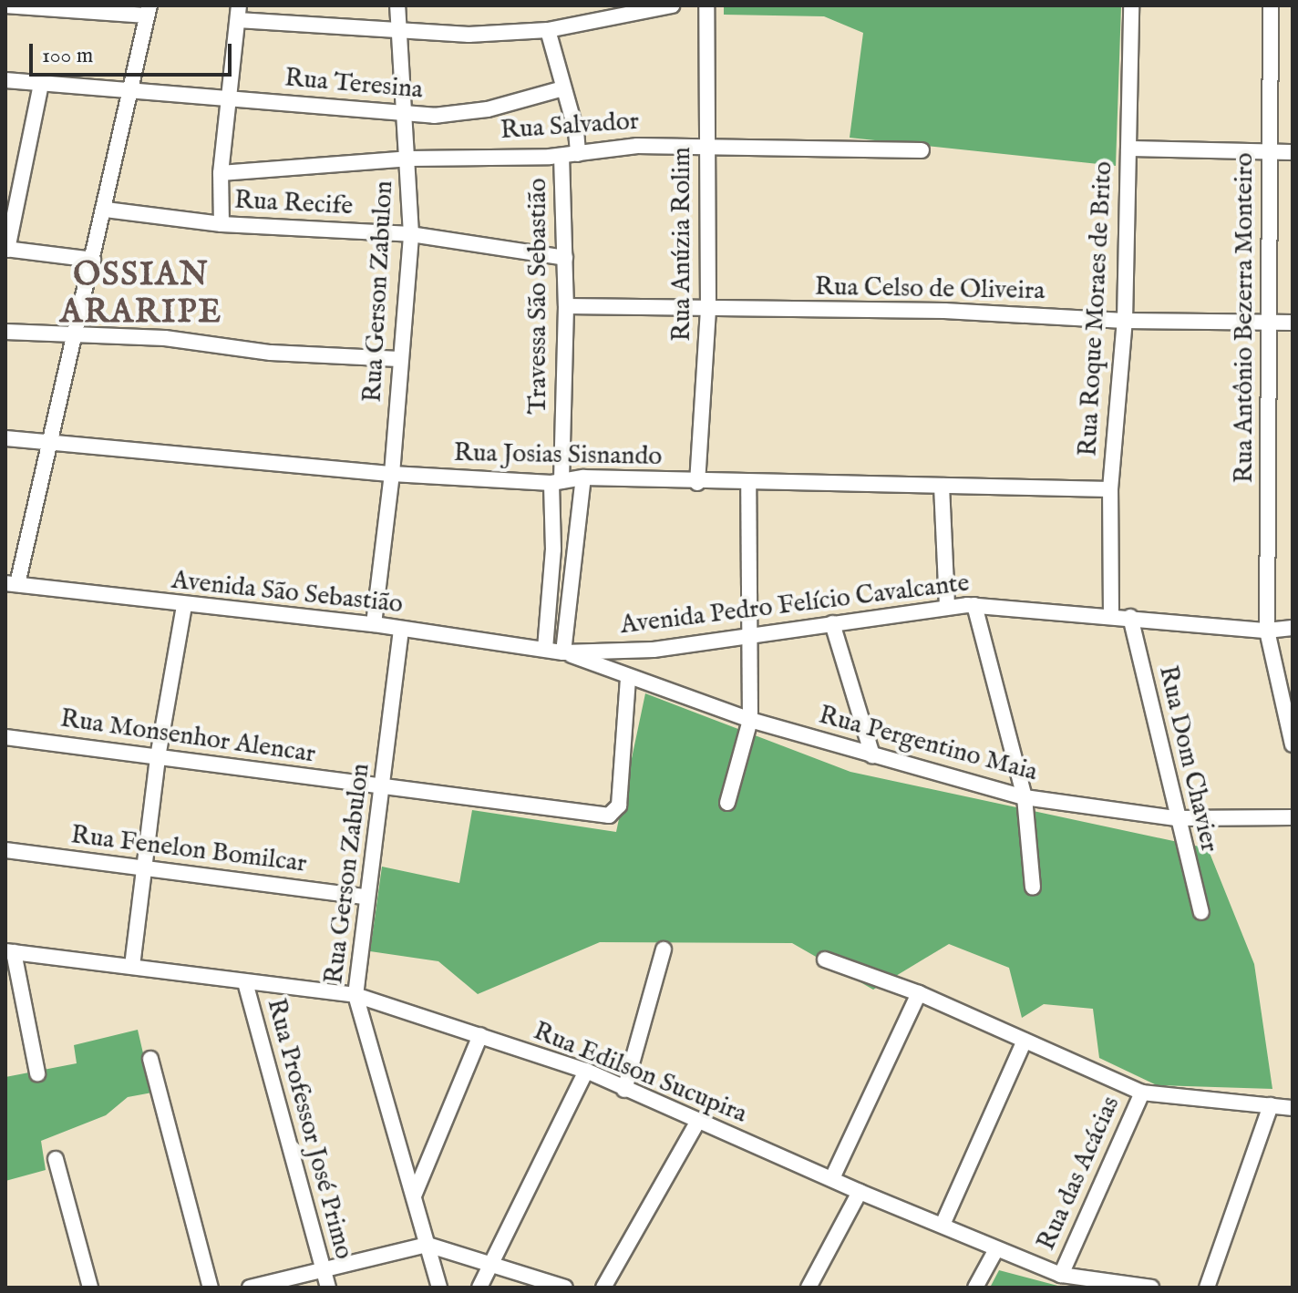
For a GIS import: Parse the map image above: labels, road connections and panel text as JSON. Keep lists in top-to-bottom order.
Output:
{
  "streets": {
    "street": [
      "Rua Teresina",
      "Rua Salvador",
      "Rua Recife",
      "Rua Anúzia Rolim",
      "Rua Celso de Oliveira",
      "Rua Gerson Zabulon",
      "Travessa São Sebastião",
      "Rua Roque Moraes de Brito",
      "Rua Antônio Bezerra Monteiro",
      "Rua Josias Sisnando",
      "Avenida São Sebastião",
      "Avenida Pedro Felício Cavalcante",
      "Rua Monsenhor Alencar",
      "Rua Pergentino Maia",
      "Rua Dom Chavier",
      "Rua Fenelon Bomilcar",
      "Rua Edilson Sucupira",
      "Rua Professor José Primo",
      "Rua das Acácias"
    ]
  },
  "crossings": [
    ["Rua Teresina", "Rua Gerson Zabulon"],
    ["Rua Teresina", "Travessa São Sebastião"],
    ["Rua Salvador", "Rua Anúzia Rolim"],
    ["Rua Salvador", "Rua Gerson Zabulon"],
    ["Rua Salvador", "Travessa São Sebastião"],
    ["Rua Recife", "Rua Gerson Zabulon"],
    ["Rua Recife", "Travessa São Sebastião"],
    ["Rua Anúzia Rolim", "Rua Celso de Oliveira"],
    ["Rua Anúzia Rolim", "Rua Josias Sisnando"],
    ["Rua Celso de Oliveira", "Travessa São Sebastião"],
    ["Rua Celso de Oliveira", "Rua Roque Moraes de Brito"],
    ["Rua Celso de Oliveira", "Rua Antônio Bezerra Monteiro"],
    ["Rua Gerson Zabulon", "Rua Josias Sisnando"],
    ["Rua Gerson Zabulon", "Avenida São Sebastião"],
    ["Rua Gerson Zabulon", "Rua Monsenhor Alencar"],
    ["Rua Gerson Zabulon", "Rua Fenelon Bomilcar"],
    ["Rua Gerson Zabulon", "Rua Edilson Sucupira"],
    ["Travessa São Sebastião", "Rua Josias Sisnando"],
    ["Travessa São Sebastião", "Avenida São Sebastião"],
    ["Rua Roque Moraes de Brito", "Rua Josias Sisnando"],
    ["Rua Roque Moraes de Brito", "Avenida Pedro Felício Cavalcante"],
    ["Rua Antônio Bezerra Monteiro", "Avenida Pedro Felício Cavalcante"],
    ["Avenida São Sebastião", "Avenida Pedro Felício Cavalcante"],
    ["Avenida São Sebastião", "Rua Pergentino Maia"],
    ["Avenida Pedro Felício Cavalcante", "Rua Pergentino Maia"],
    ["Avenida Pedro Felício Cavalcante", "Rua Dom Chavier"],
    ["Rua Monsenhor Alencar", "Rua Pergentino Maia"],
    ["Rua Pergentino Maia", "Rua Dom Chavier"],
    ["Rua Edilson Sucupira", "Rua Professor José Primo"],
    ["Rua Edilson Sucupira", "Rua das Acácias"]
  ],
  "districts": ["OSSIAN ARARIPE"],
  "scale_bar": "100 m"
}
